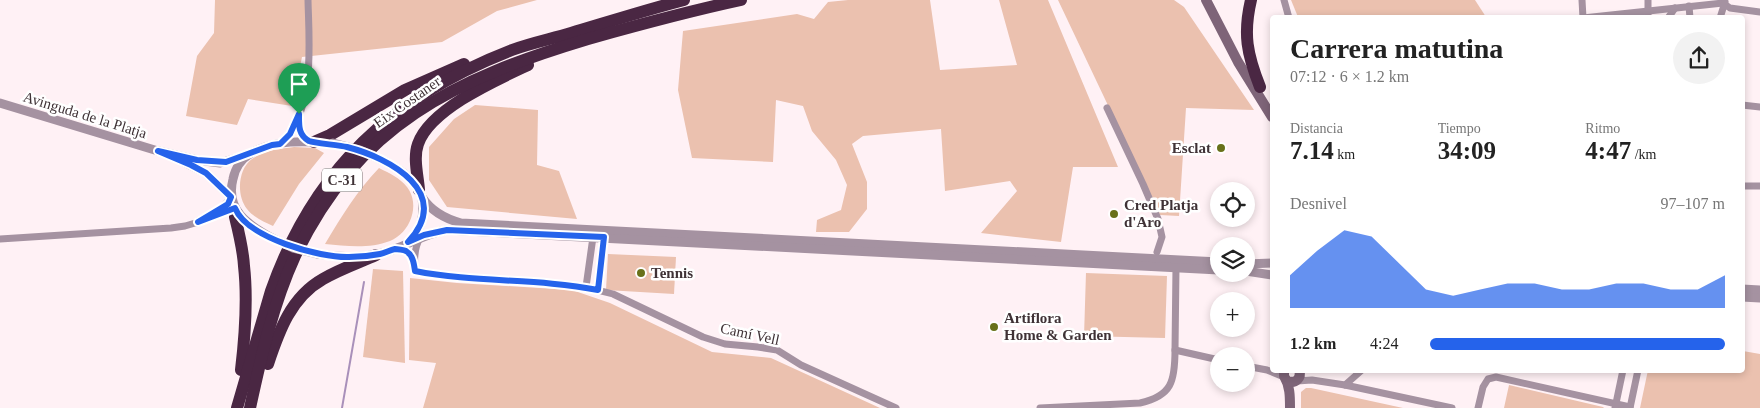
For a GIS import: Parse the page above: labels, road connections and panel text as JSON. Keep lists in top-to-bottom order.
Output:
{
  "streets": {
    "highway": ["Eix Costaner", "C-31"],
    "street": ["Avinguda de la Platja", "Camí Vell"]
  },
  "crossings": [
    ["Eix Costaner", "C-31"],
    ["Avinguda de la Platja", "C-31"],
    ["Avinguda de la Platja", "Camí Vell"],
    ["C-31", "Camí Vell"]
  ],
  "places": [
    "Esclat",
    "Cred Platja d'Aro",
    "Tennis",
    "Artiflora Home & Garden"
  ],
  "page": {
    "heading": ["Carrera matutina", "07:12 · 6 × 1.2 km"],
    "stats": [
      ["Distancia", "7.14 km"],
      ["Tiempo", "34:09"],
      ["Ritmo", "4:47 /km"]
    ],
    "map_buttons": ["+", "−"],
    "chart": ["Desnivel", "97–107 m"],
    "list": [
      {
        "name": "1.2 km",
        "note": "4:24"
      }
    ]
  }
}
